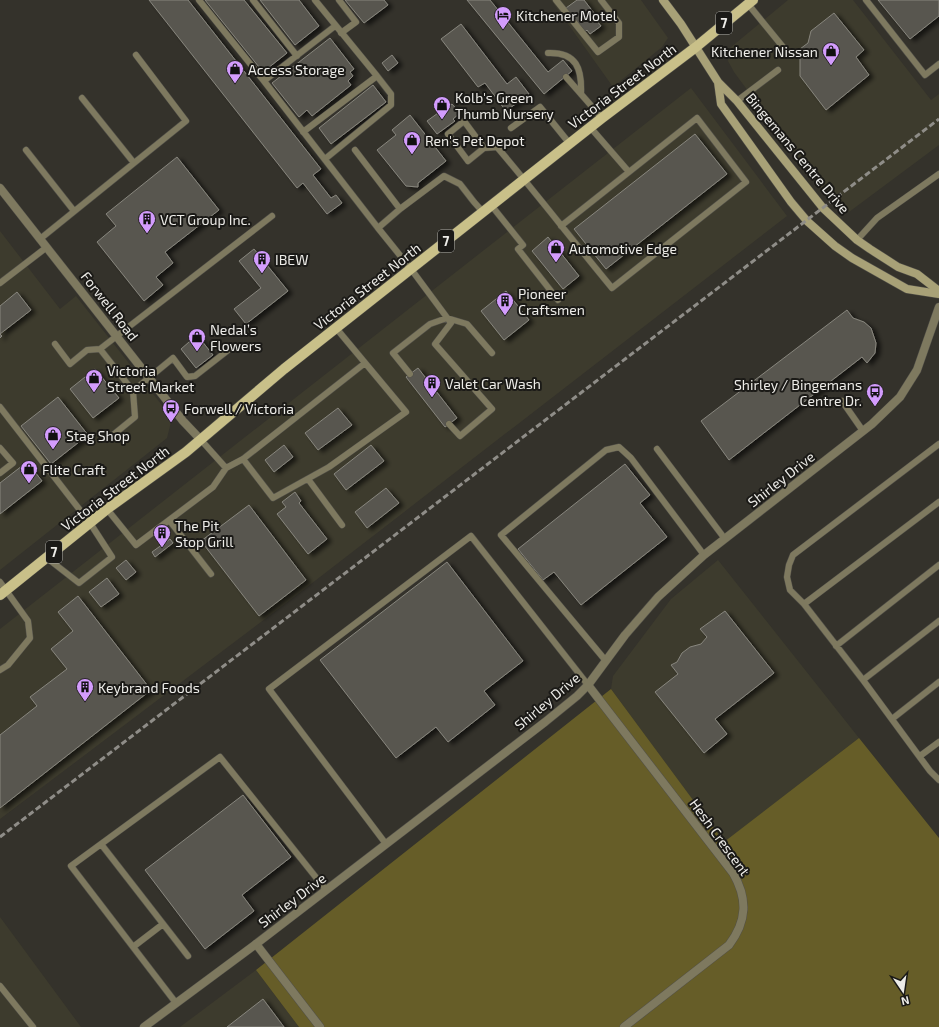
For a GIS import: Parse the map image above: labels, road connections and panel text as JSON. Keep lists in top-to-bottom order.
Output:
{
  "streets": {
    "main road": ["7", "Victoria Street North", "Bingemans Centre Drive"],
    "street": ["Forwell Road", "Shirley Drive", "Hesh Crescent"]
  },
  "crossings": [
    ["Victoria Street North", "Bingemans Centre Drive"],
    ["Victoria Street North", "Forwell Road"],
    ["Shirley Drive", "Hesh Crescent"]
  ],
  "places": {
    "hotel": ["Kitchener Motel"],
    "shop": [
      "Kitchener Nissan",
      "Access Storage",
      "Kolb's Green Thumb Nursery",
      "Ren's Pet Depot",
      "Automotive Edge",
      "Nedal’s Flowers",
      "Victoria Street Market",
      "Stag Shop",
      "Flite Craft"
    ],
    "building": [
      "VCT Group Inc.",
      "IBEW",
      "Pioneer Craftsmen",
      "Valet Car Wash",
      "The Pit Stop Grill",
      "Keybrand Foods"
    ],
    "bus stop": ["Shirley / Bingemans Centre Dr.", "Forwell / Victoria"]
  },
  "north": "bottom"
}
